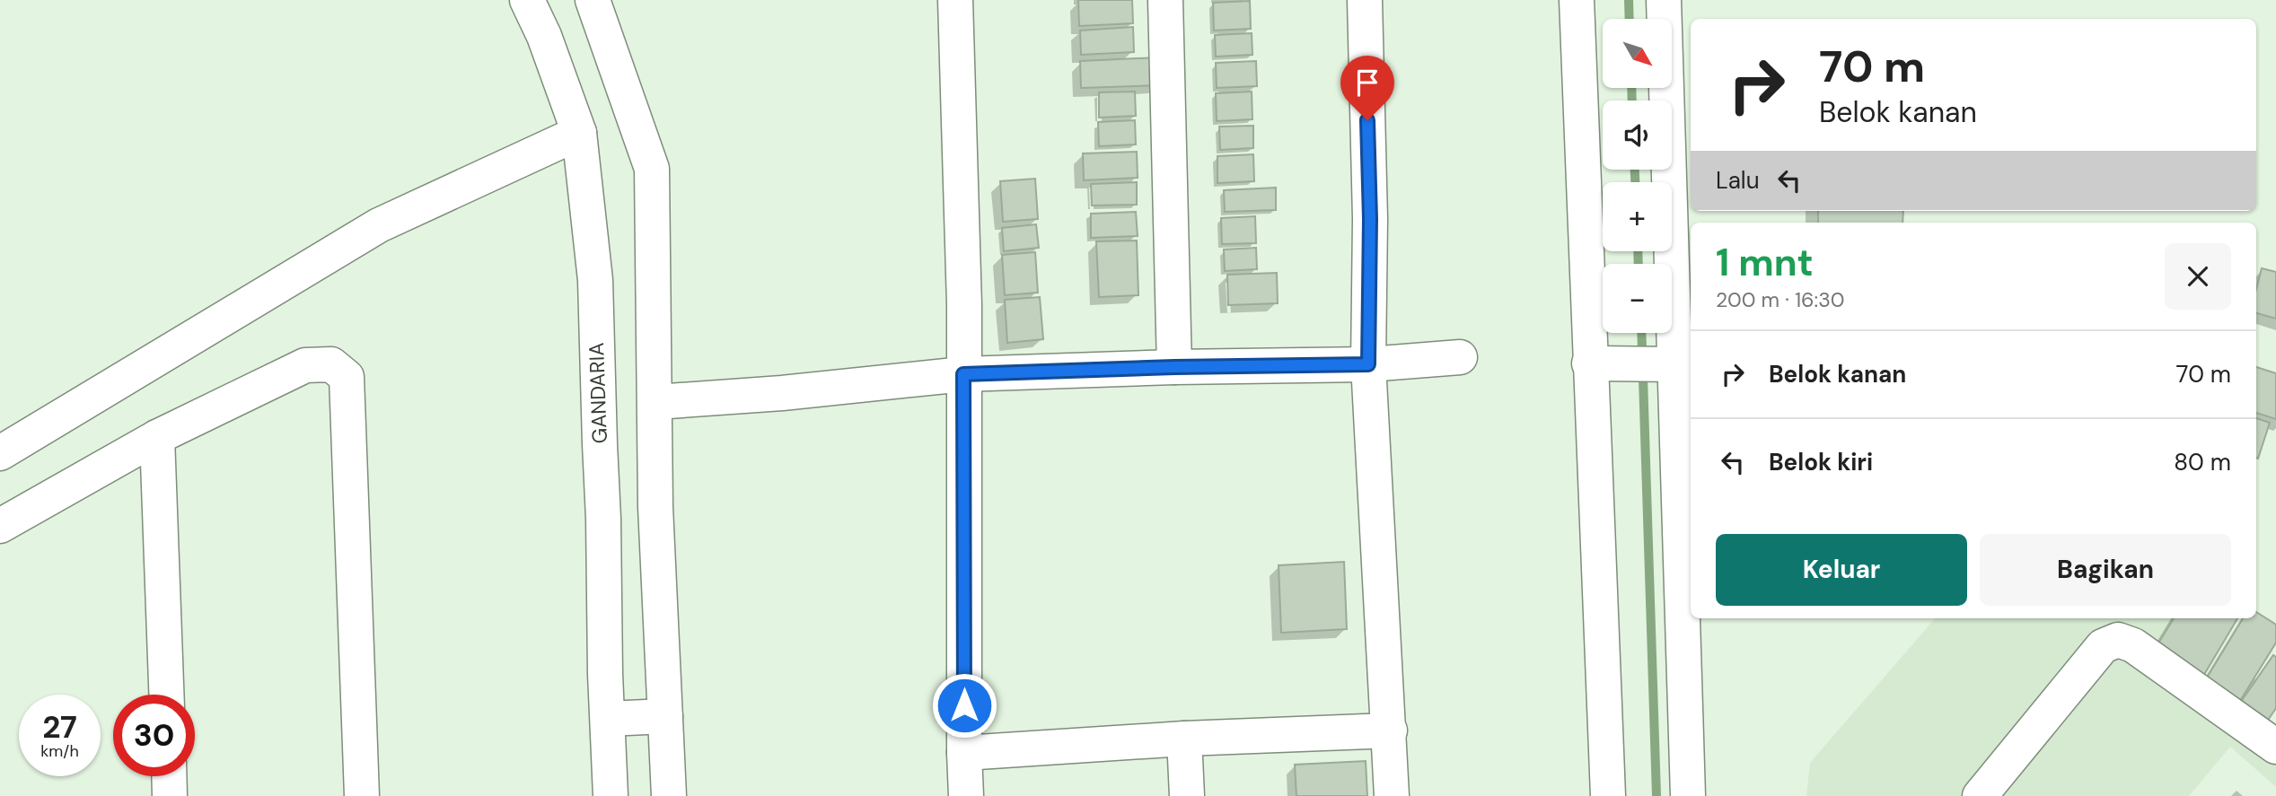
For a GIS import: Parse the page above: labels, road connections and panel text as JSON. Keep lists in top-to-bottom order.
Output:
{
  "streets": {
    "street": ["GANDARIA"]
  },
  "north": "bottom right",
  "page": {
    "map_buttons": ["+", "−"],
    "turn": ["70 m", "Belok kanan"],
    "then": "Lalu",
    "heading": ["1 mnt", "200 m · 16:30"],
    "list": [
      {
        "name": "Belok kanan",
        "value": "70 m"
      },
      {
        "name": "Belok kiri",
        "value": "80 m"
      }
    ],
    "buttons": ["Keluar", "Bagikan"],
    "speed": "27 km/h",
    "limit": "30"
  }
}
